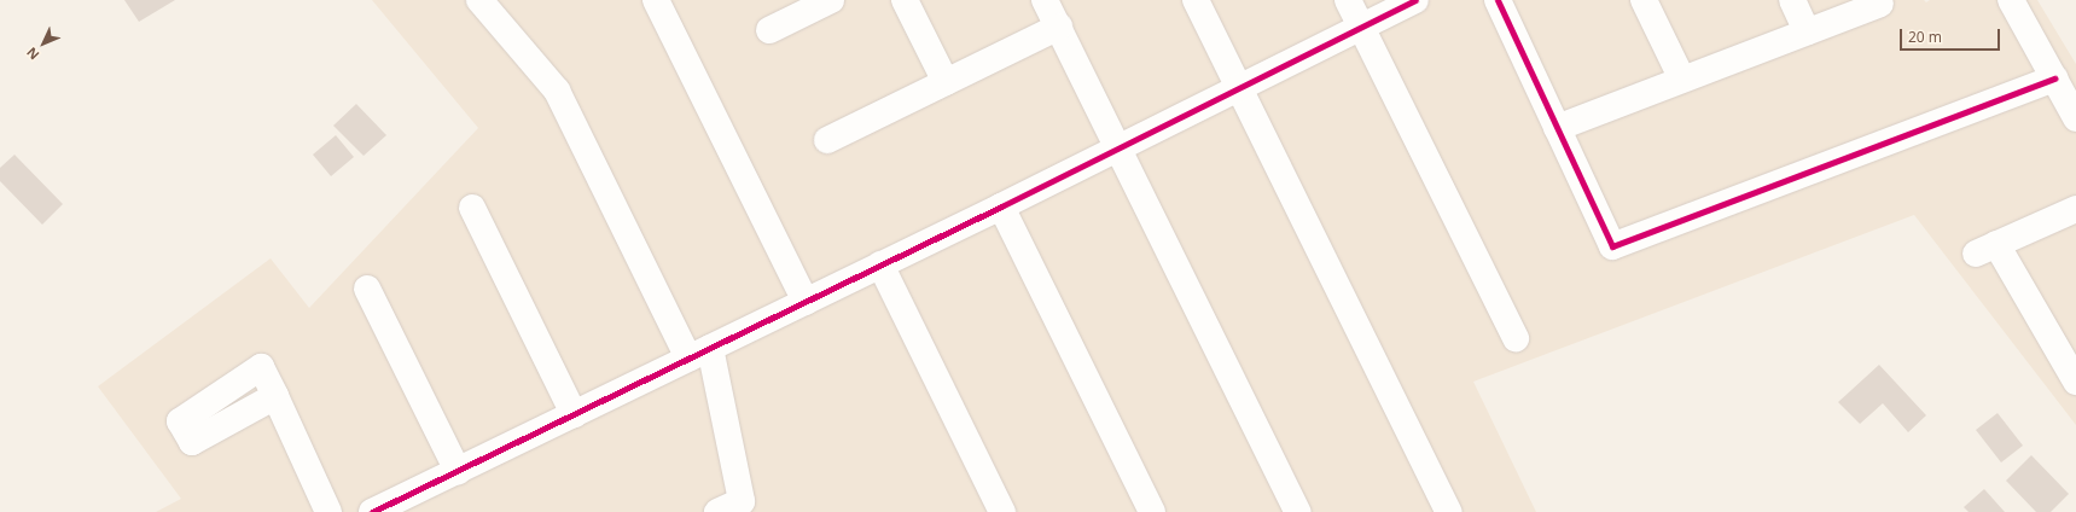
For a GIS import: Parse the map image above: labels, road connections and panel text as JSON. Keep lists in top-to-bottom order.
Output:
{
  "scale_bar": "20 m",
  "north": "bottom left"
}
